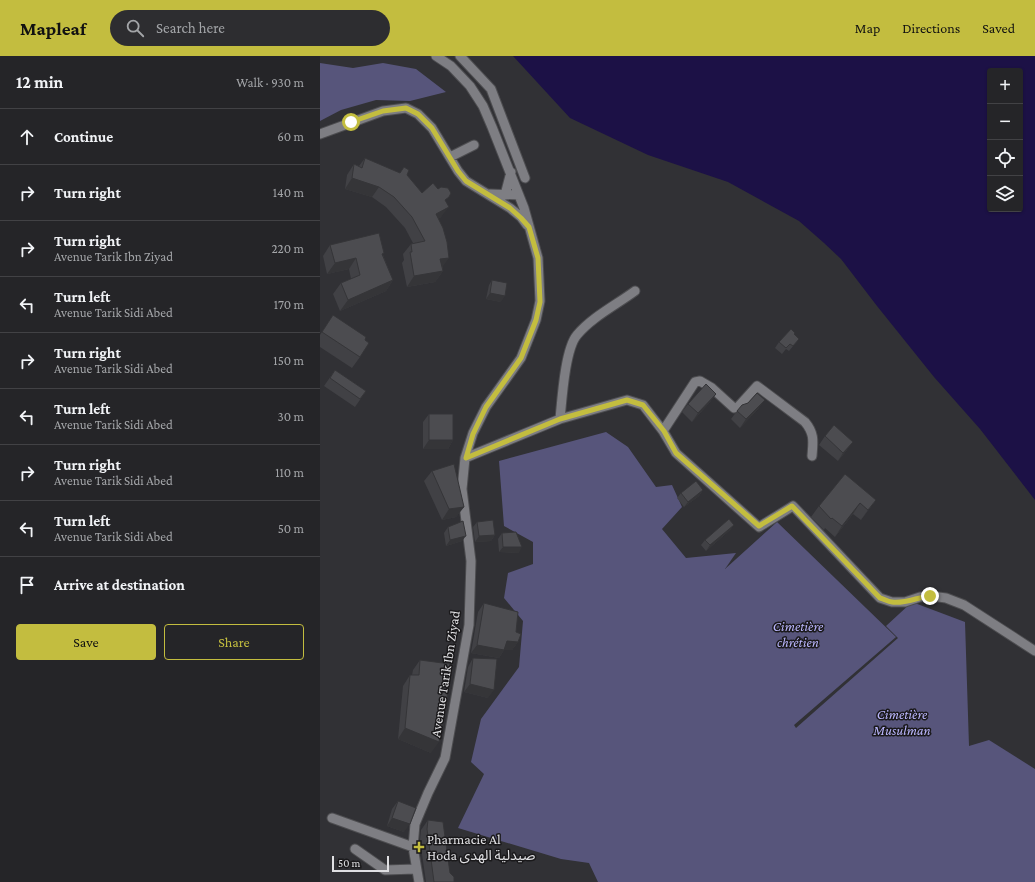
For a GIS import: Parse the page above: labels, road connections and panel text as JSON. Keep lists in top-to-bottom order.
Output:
{
  "streets": {
    "street": ["Avenue Tarik Ibn Ziyad"]
  },
  "parks": ["Cimetière chrétien", "Cimetière Musulman"],
  "places": {
    "health": ["Pharmacie Al Hoda صيدلية الهدى"]
  },
  "scale_bar": "50 m",
  "page": {
    "header": "Mapleaf",
    "search": "Search here",
    "nav": ["Map", "Directions", "Saved"],
    "heading": ["12 min", "Walk · 930 m"],
    "map_buttons": ["+", "−"],
    "list": [
      ["Continue", "60 m"],
      ["Turn right", "140 m"],
      ["Turn right", "Avenue Tarik Ibn Ziyad", "220 m"],
      ["Turn left", "Avenue Tarik Sidi Abed", "170 m"],
      ["Turn right", "Avenue Tarik Sidi Abed", "150 m"],
      ["Turn left", "Avenue Tarik Sidi Abed", "30 m"],
      ["Turn right", "Avenue Tarik Sidi Abed", "110 m"],
      ["Turn left", "Avenue Tarik Sidi Abed", "50 m"],
      "Arrive at destination"
    ],
    "buttons": ["Save", "Share"],
    "scale": "50 m"
  }
}
